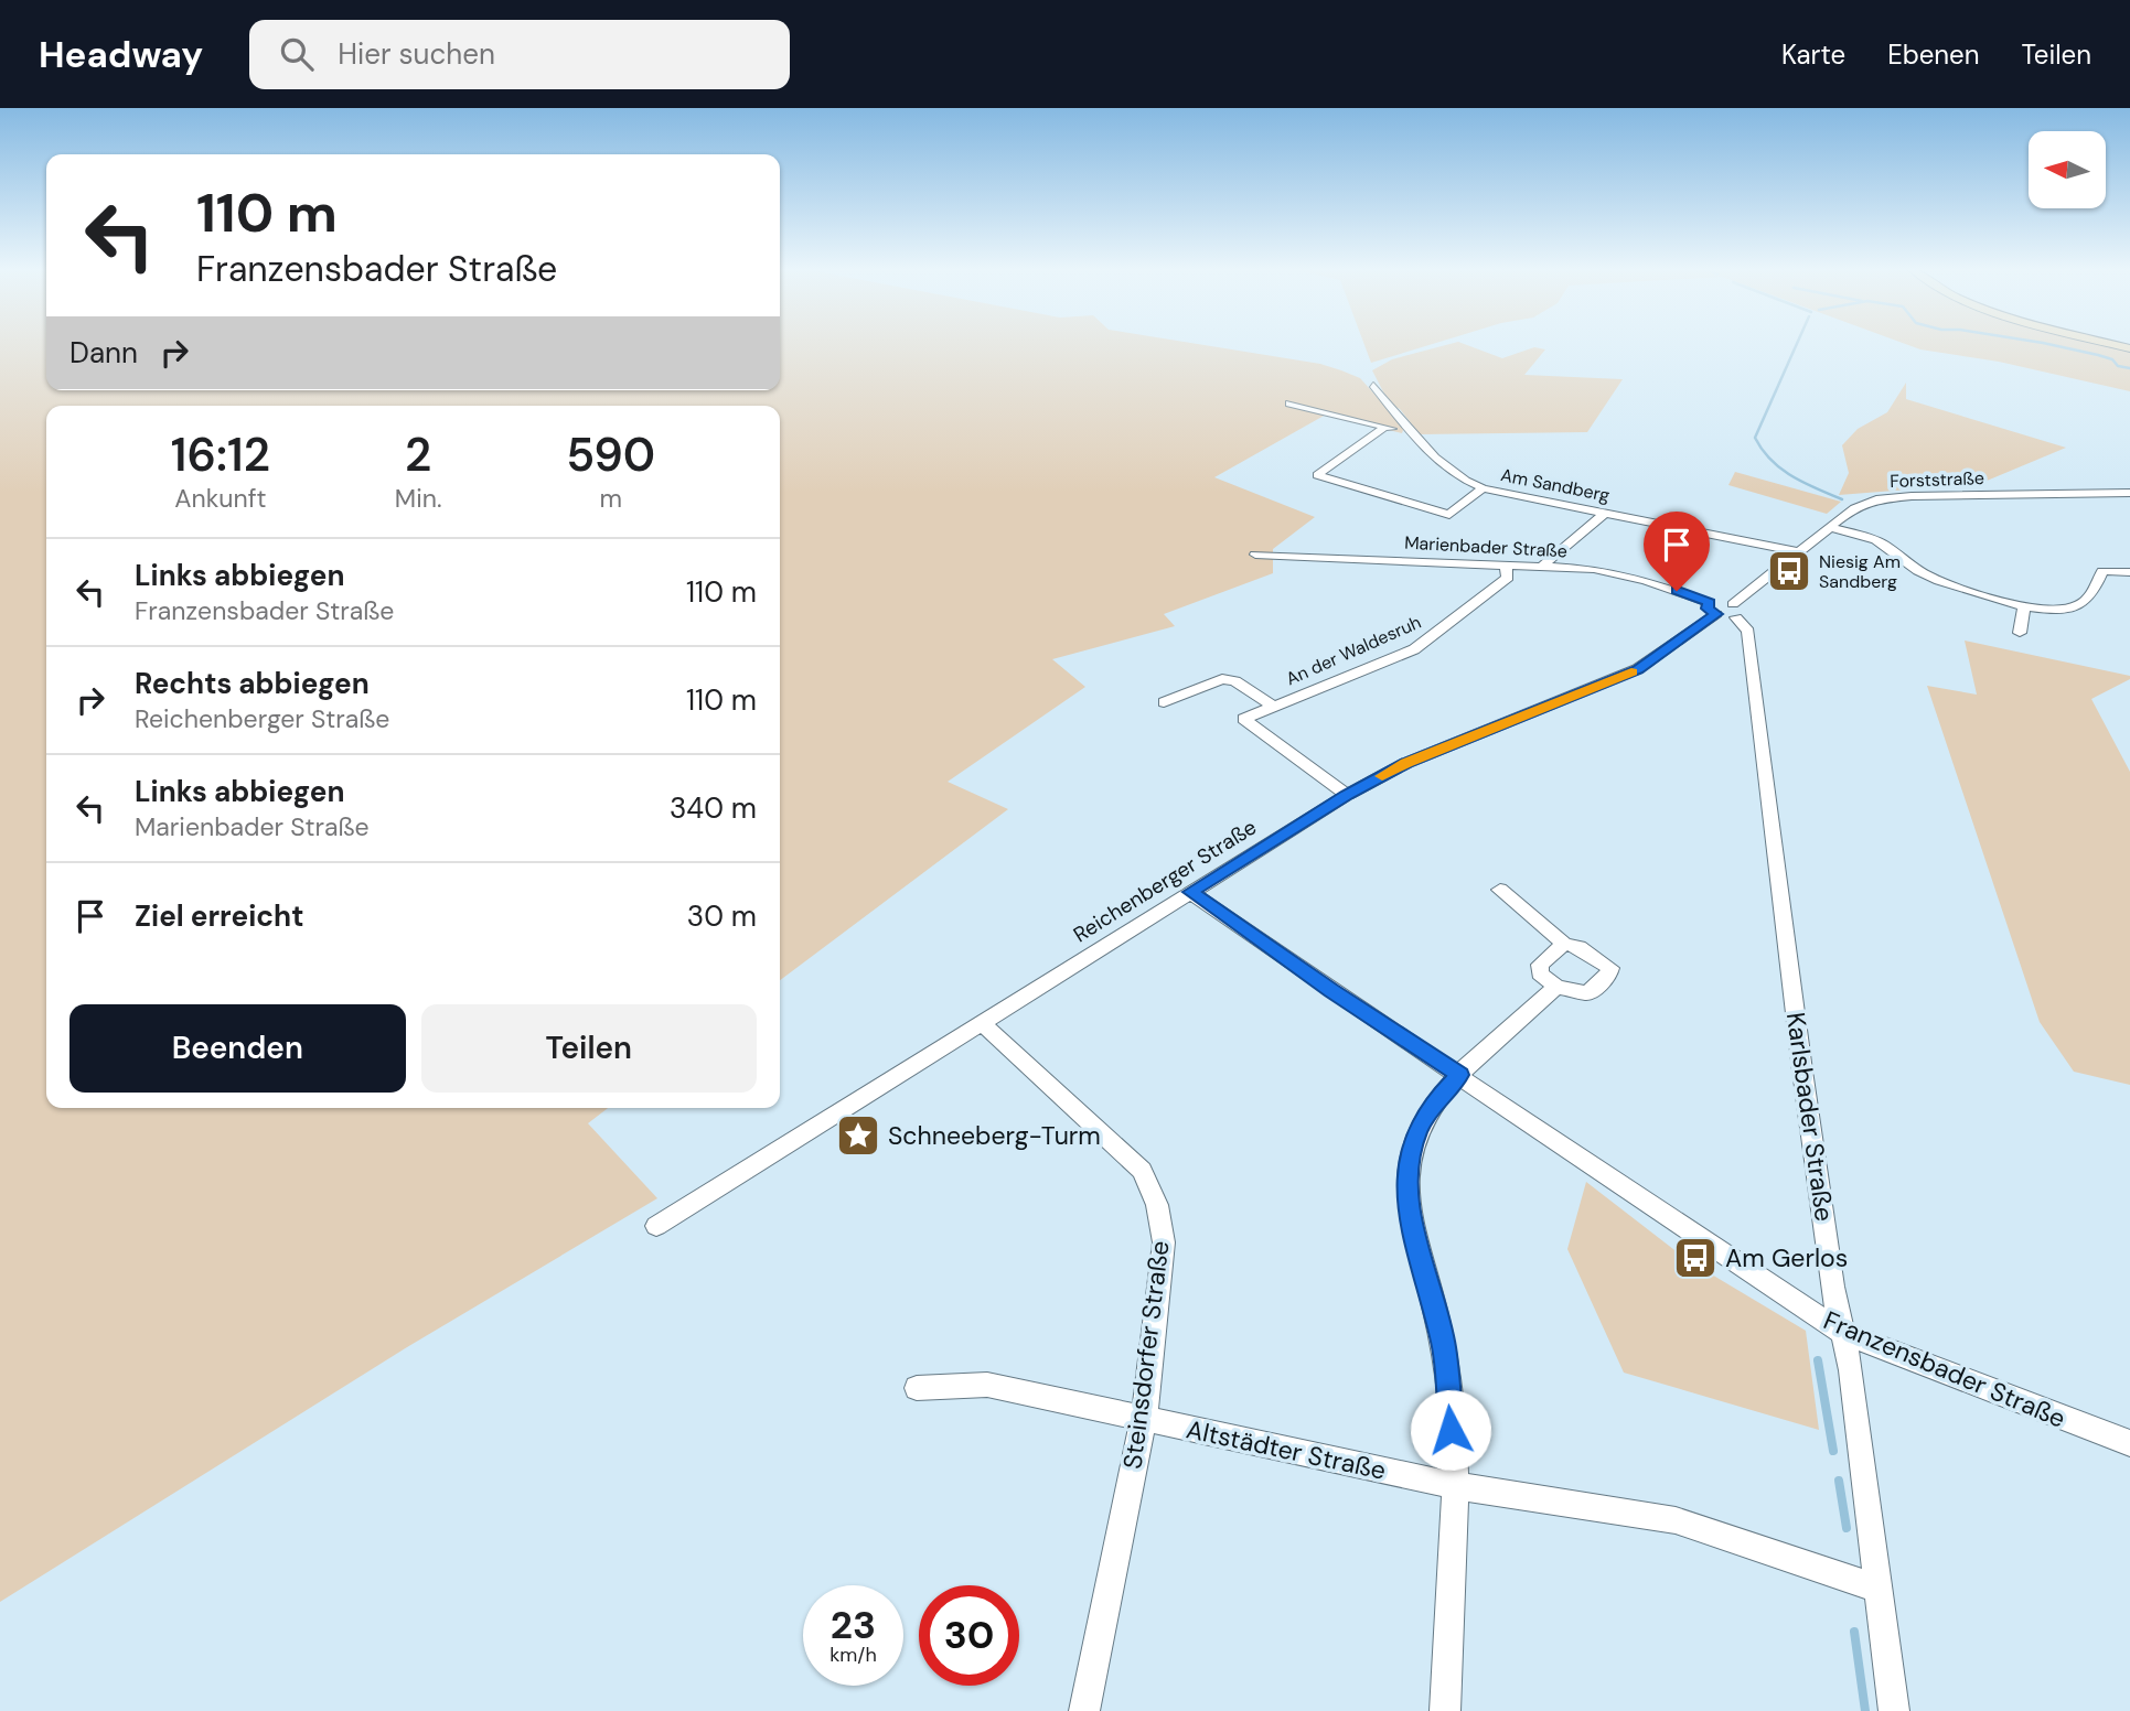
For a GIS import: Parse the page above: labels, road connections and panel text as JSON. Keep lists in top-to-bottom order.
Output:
{
  "streets": {
    "street": [
      "Forststraße",
      "Am Sandberg",
      "Marienbader Straße",
      "An der Waldesruh",
      "Reichenberger Straße",
      "Karlsbader Straße",
      "Steinsdorfer Straße",
      "Franzensbader Straße",
      "Altstädter Straße"
    ]
  },
  "crossings": [
    ["Forststraße", "Am Sandberg"],
    ["Forststraße", "Marienbader Straße"],
    ["Forststraße", "Karlsbader Straße"],
    ["Marienbader Straße", "An der Waldesruh"],
    ["Marienbader Straße", "Reichenberger Straße"],
    ["Marienbader Straße", "Karlsbader Straße"],
    ["An der Waldesruh", "Reichenberger Straße"],
    ["Reichenberger Straße", "Steinsdorfer Straße"],
    ["Reichenberger Straße", "Franzensbader Straße"],
    ["Karlsbader Straße", "Franzensbader Straße"],
    ["Karlsbader Straße", "Altstädter Straße"],
    ["Steinsdorfer Straße", "Altstädter Straße"]
  ],
  "places": {
    "bus stop": ["Niesig Am Sandberg", "Am Gerlos"],
    "place": ["Schneeberg-Turm"]
  },
  "north": "left",
  "page": {
    "header": "Headway",
    "search": "Hier suchen",
    "nav": ["Karte", "Ebenen", "Teilen"],
    "turn": ["110 m", "Franzensbader Straße"],
    "then": "Dann",
    "eta": [
      "16:12",
      "Ankunft",
      "2",
      "Min.",
      "590",
      "m"
    ],
    "list": [
      {
        "name": "Links abbiegen",
        "note": "Franzensbader Straße",
        "value": "110 m"
      },
      {
        "name": "Rechts abbiegen",
        "note": "Reichenberger Straße",
        "value": "110 m"
      },
      {
        "name": "Links abbiegen",
        "note": "Marienbader Straße",
        "value": "340 m"
      },
      {
        "name": "Ziel erreicht",
        "value": "30 m"
      }
    ],
    "buttons": ["Beenden", "Teilen"],
    "speed": "23 km/h",
    "limit": "30"
  }
}
